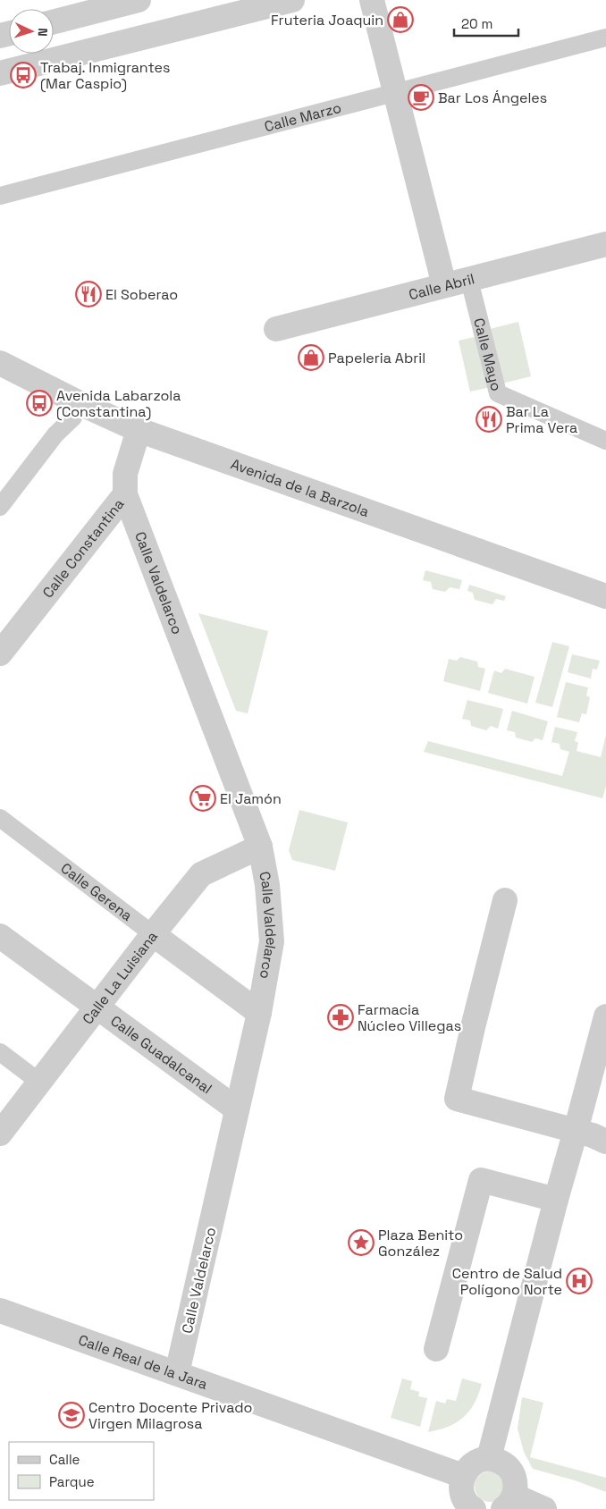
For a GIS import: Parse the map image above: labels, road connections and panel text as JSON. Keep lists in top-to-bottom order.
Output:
{
  "streets": {
    "street": [
      "Calle Marzo",
      "Calle Abril",
      "Calle Mayo",
      "Avenida de la Barzola",
      "Calle Constantina",
      "Calle Valdelarco",
      "Calle Gerena",
      "Calle La Luisiana",
      "Calle Guadalcanal",
      "Calle Real de la Jara"
    ]
  },
  "crossings": [
    ["Calle Abril", "Calle Mayo"],
    ["Avenida de la Barzola", "Calle Constantina"],
    ["Calle Constantina", "Calle Valdelarco"],
    ["Calle Valdelarco", "Calle Gerena"],
    ["Calle Valdelarco", "Calle La Luisiana"],
    ["Calle Valdelarco", "Calle Guadalcanal"],
    ["Calle Valdelarco", "Calle Real de la Jara"],
    ["Calle Gerena", "Calle La Luisiana"],
    ["Calle La Luisiana", "Calle Guadalcanal"]
  ],
  "places": {
    "shop": ["Fruteria Joaquin", "Papeleria Abril"],
    "bus stop": ["Trabaj. Inmigrantes (Mar Caspio)", "Avenida Labarzola (Constantina)"],
    "cafe": ["Bar Los Ángeles"],
    "restaurant": ["El Soberao", "Bar La Prima Vera"],
    "supermarket": ["El Jamón"],
    "pharmacy": ["Farmacia Núcleo Villegas"],
    "place": ["Plaza Benito González"],
    "hospital": ["Centro de Salud Polígono Norte"],
    "school or university": ["Centro Docente Privado Virgen Milagrosa"]
  },
  "legend": ["Calle", "Parque"],
  "scale_bar": "20 m",
  "north": "right"
}
